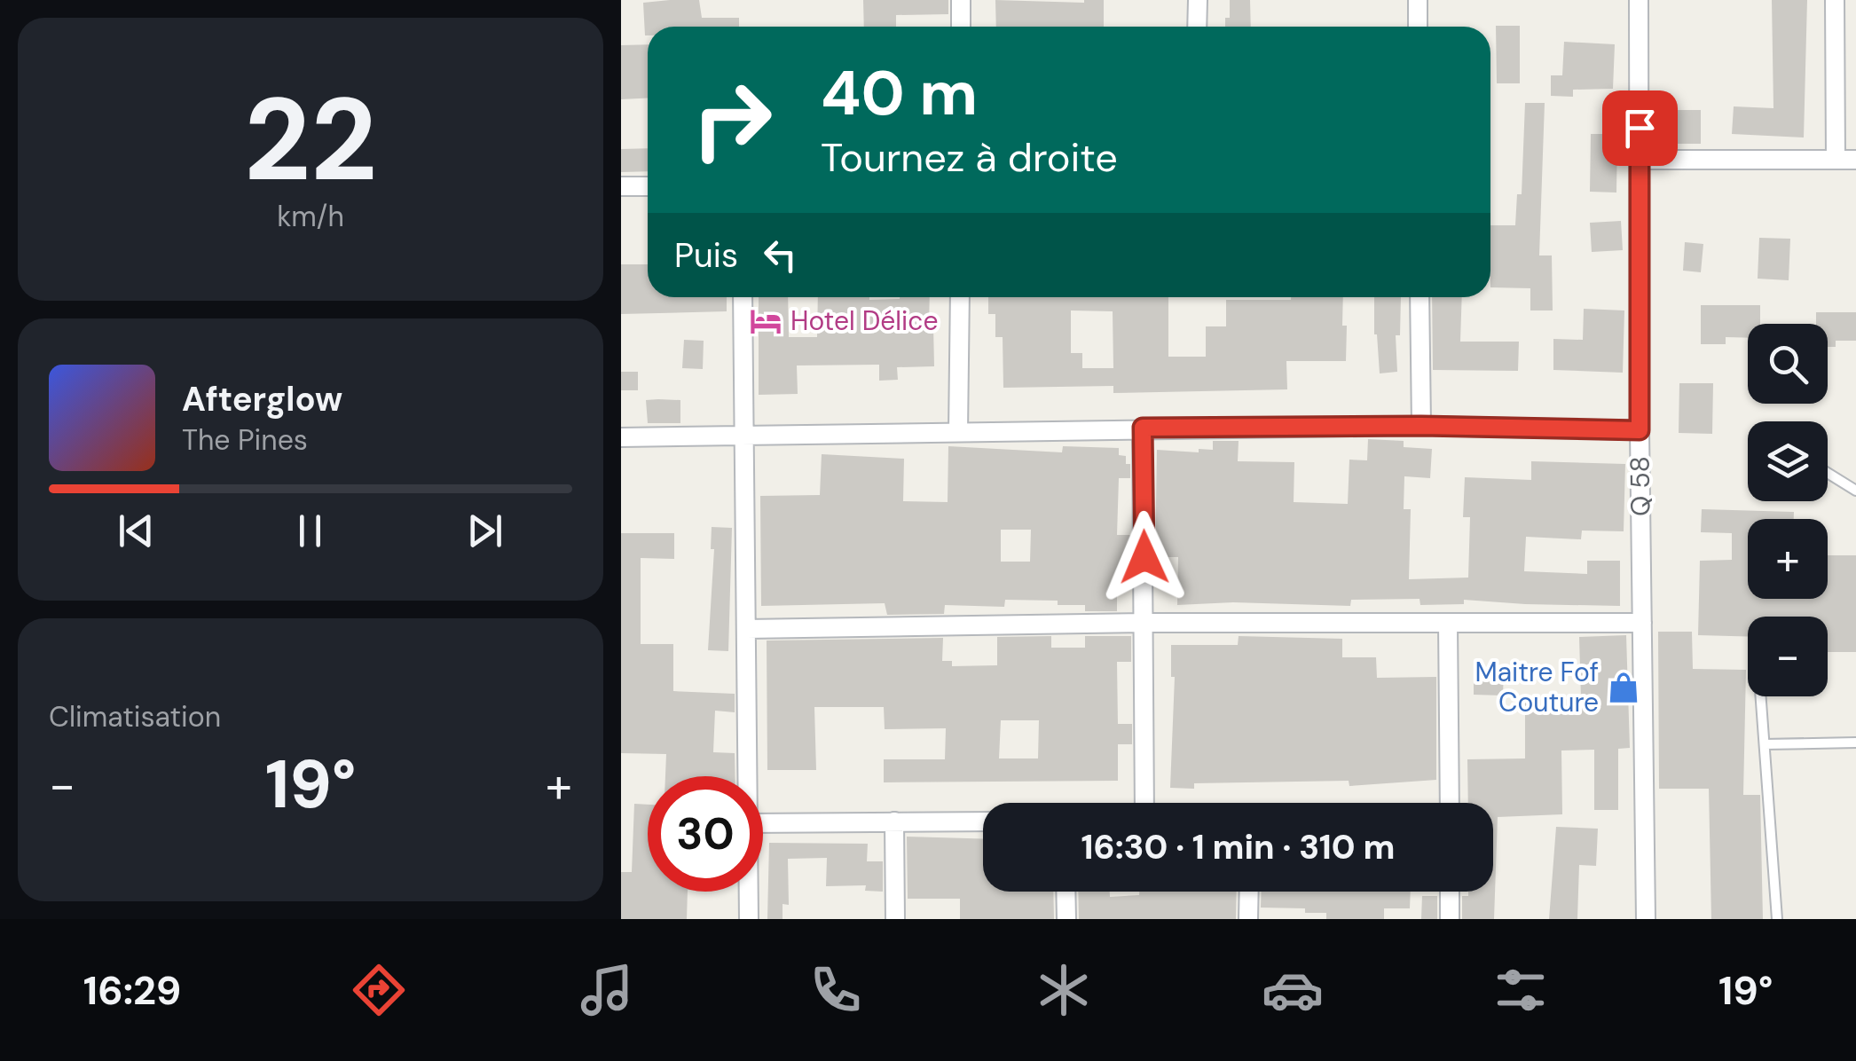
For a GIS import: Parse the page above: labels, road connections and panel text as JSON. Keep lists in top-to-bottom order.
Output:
{
  "streets": {
    "street": ["Q 58"]
  },
  "places": {
    "hotel": ["Hotel Délice"],
    "shop": ["Maitre Fof Couture"]
  },
  "page": {
    "tile": [
      ["22", "km/h"],
      "Climatisation"
    ],
    "turn": ["40 m", "Tournez à droite"],
    "then": "Puis",
    "map_buttons": ["+", "−"],
    "song": ["Afterglow", "The Pines"],
    "heat": ["−", "19°", "+"],
    "limit": "30",
    "trip": "16:30 · 1 min · 310 m",
    "tabs": ["16:29", "19°"]
  }
}
